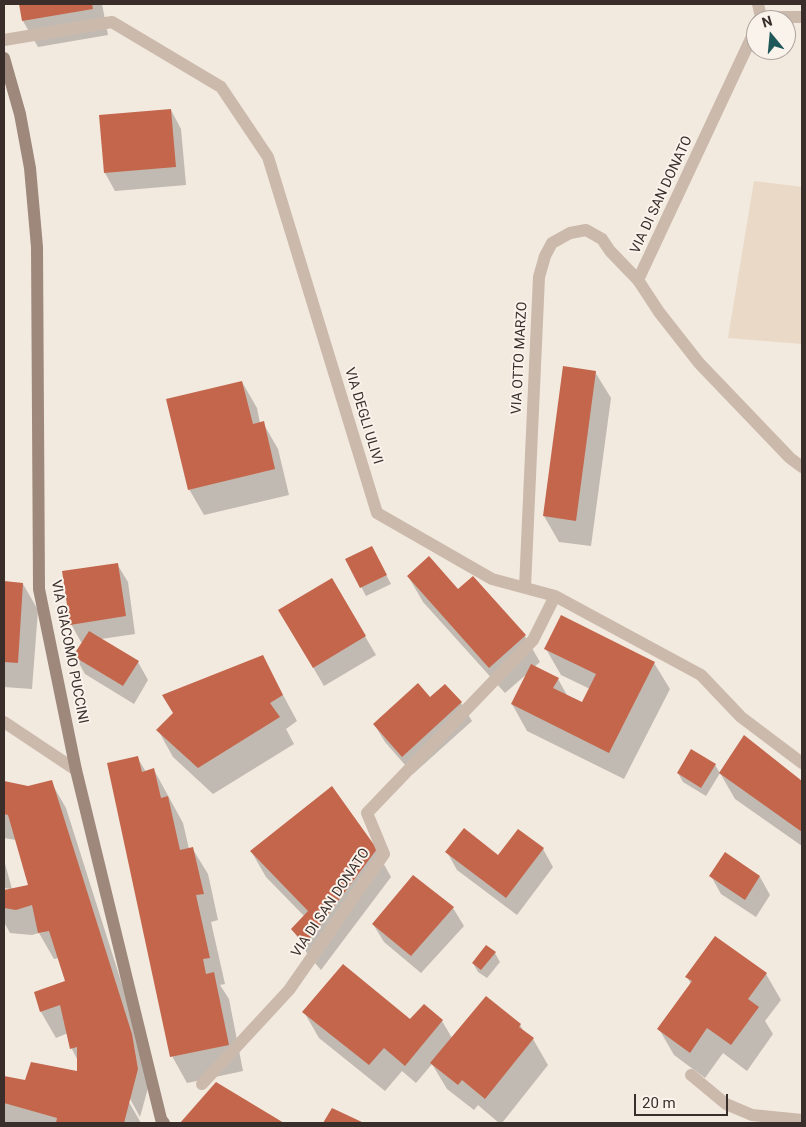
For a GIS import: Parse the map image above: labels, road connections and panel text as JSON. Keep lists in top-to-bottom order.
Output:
{
  "streets": {
    "street": [
      "VIA DI SAN DONATO",
      "VIA OTTO MARZO",
      "VIA DEGLI ULIVI",
      "VIA GIACOMO PUCCINI"
    ]
  },
  "crossings": [
    ["VIA DI SAN DONATO", "VIA OTTO MARZO"],
    ["VIA DI SAN DONATO", "VIA DEGLI ULIVI"],
    ["VIA OTTO MARZO", "VIA DEGLI ULIVI"]
  ],
  "scale_bar": "20 m",
  "north": "top"
}
